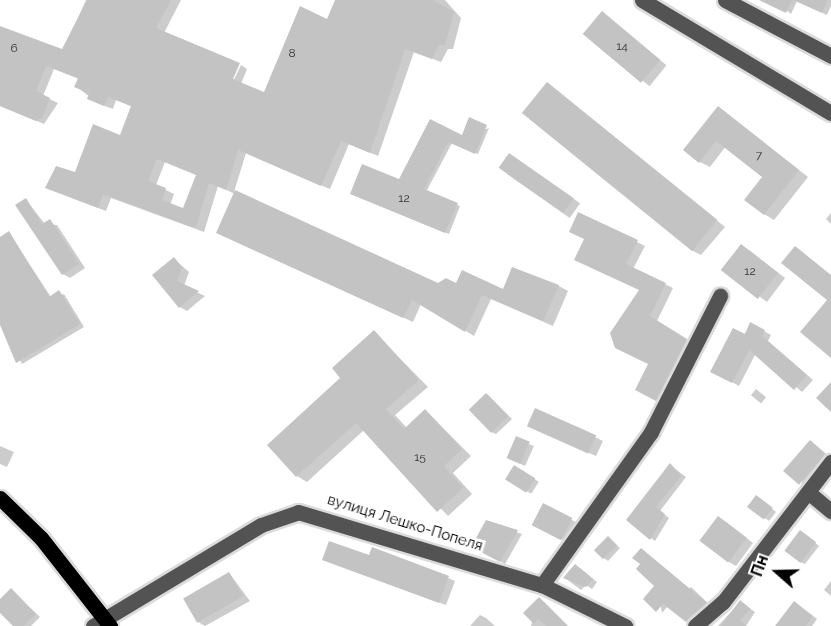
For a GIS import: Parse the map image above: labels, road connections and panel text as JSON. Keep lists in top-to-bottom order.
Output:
{
  "streets": {
    "main road": ["вулиця Лешко-Попеля"]
  },
  "house_numbers": [
    "14",
    "6",
    "8",
    "7",
    "12",
    "12",
    "15"
  ],
  "north": "left"
}
